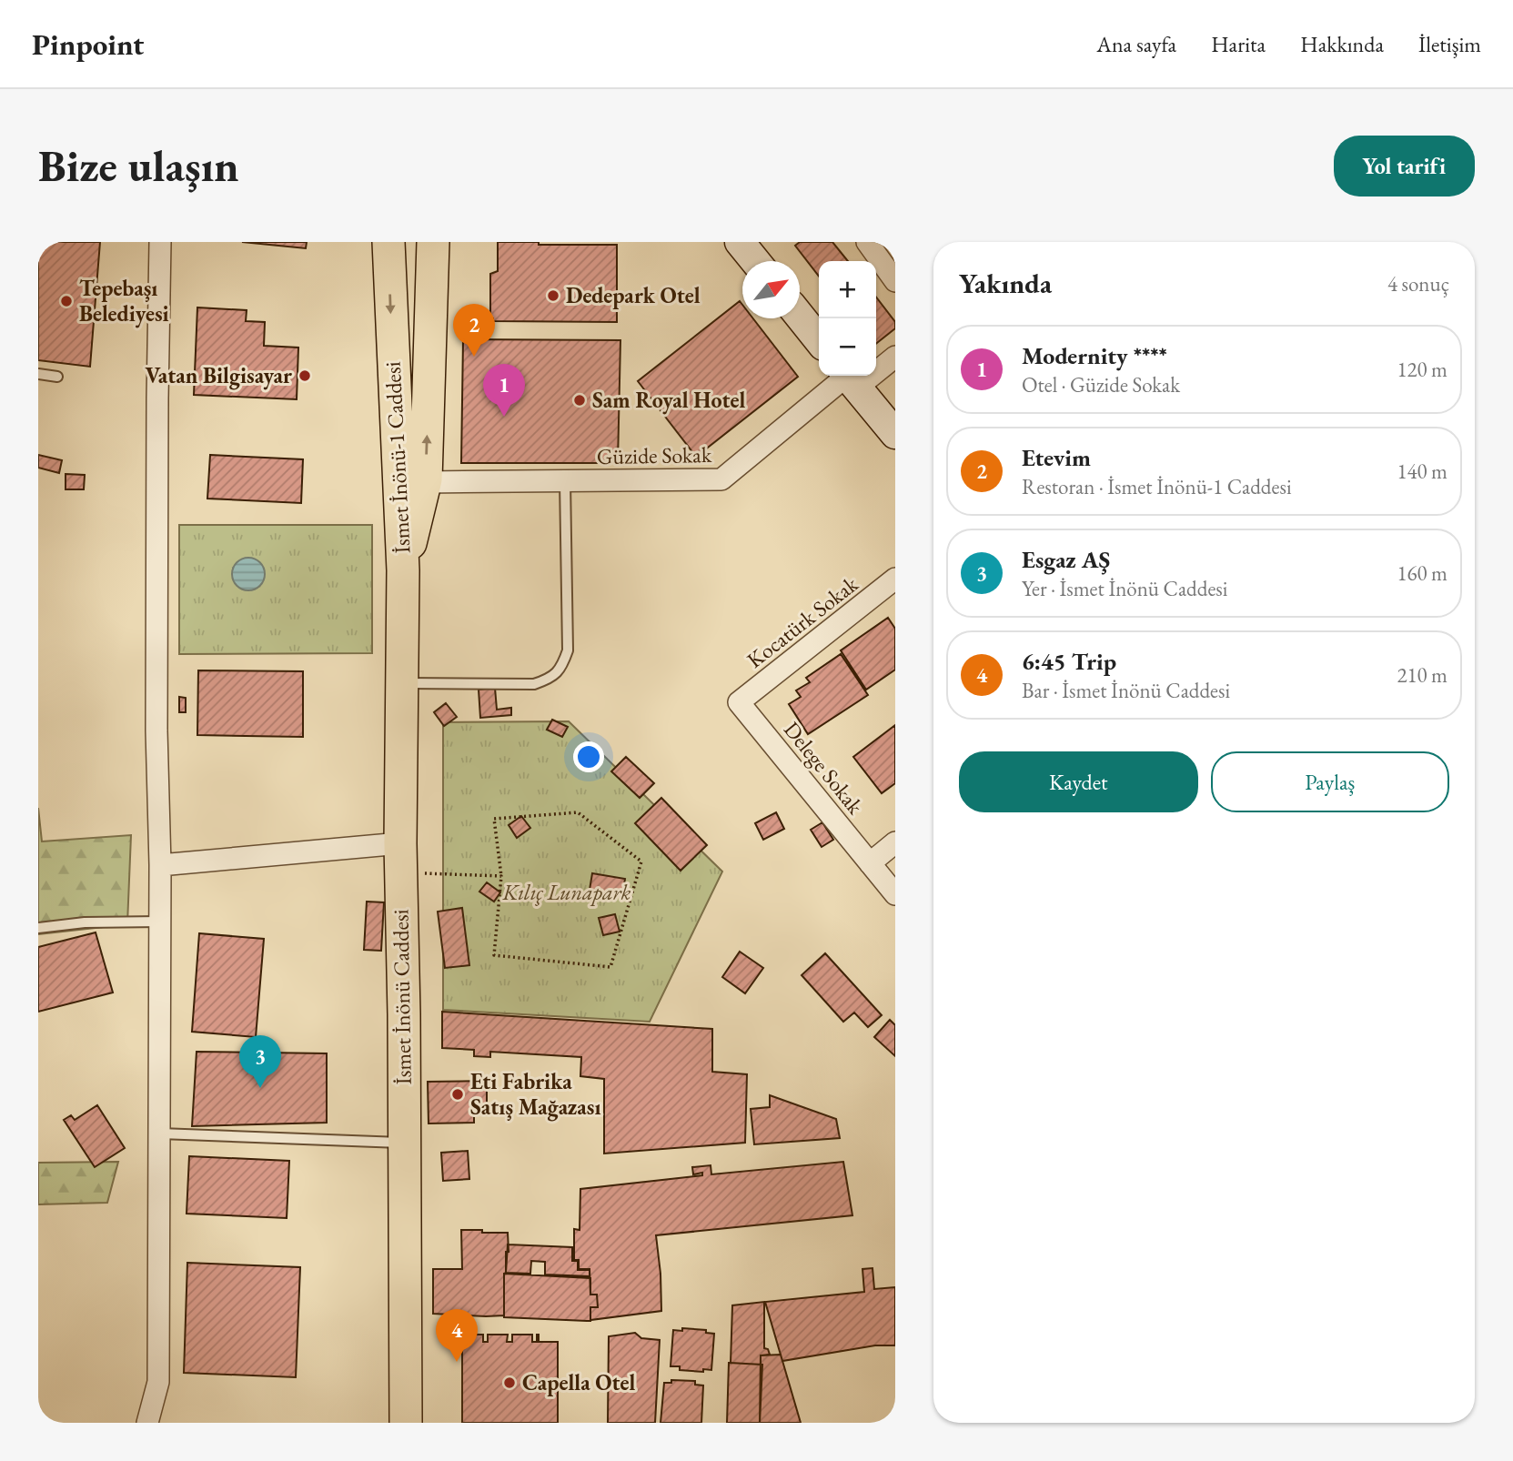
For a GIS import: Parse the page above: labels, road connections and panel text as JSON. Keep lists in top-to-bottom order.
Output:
{
  "streets": {
    "main road": ["İsmet İnönü-1 Caddesi", "İsmet İnönü Caddesi"],
    "street": ["Güzide Sokak", "Kocatürk Sokak", "Delege Sokak"]
  },
  "crossings": [
    ["Güzide Sokak", "İsmet İnönü-1 Caddesi"],
    ["İsmet İnönü-1 Caddesi", "İsmet İnönü Caddesi"],
    ["Kocatürk Sokak", "Delege Sokak"]
  ],
  "parks": ["Kılıç Lunapark"],
  "places": [
    "Dedepark Otel",
    "Tepebaşı Belediyesi",
    "Vatan Bilgisayar",
    "Sam Royal Hotel",
    "Eti Fabrika Satış Mağazası",
    "Capella Otel"
  ],
  "north": "top right",
  "page": {
    "header": "Pinpoint",
    "nav": [
      "Ana sayfa",
      "Harita",
      "Hakkında",
      "İletişim"
    ],
    "buttons": [
      "Yol tarifi",
      ["Kaydet", "Paylaş"]
    ],
    "title": "Bize ulaşın",
    "heading": ["Yakında", "4 sonuç"],
    "map_buttons": ["+", "−"],
    "pins": [
      "2",
      "1",
      "3",
      "4"
    ],
    "list": [
      {
        "mark": "1",
        "name": "Modernity ****",
        "note": "Otel · Güzide Sokak",
        "value": "120 m"
      },
      {
        "mark": "2",
        "name": "Etevim",
        "note": "Restoran · İsmet İnönü-1 Caddesi",
        "value": "140 m"
      },
      {
        "mark": "3",
        "name": "Esgaz AŞ",
        "note": "Yer · İsmet İnönü Caddesi",
        "value": "160 m"
      },
      {
        "mark": "4",
        "name": "6:45 Trip",
        "note": "Bar · İsmet İnönü Caddesi",
        "value": "210 m"
      }
    ]
  }
}
